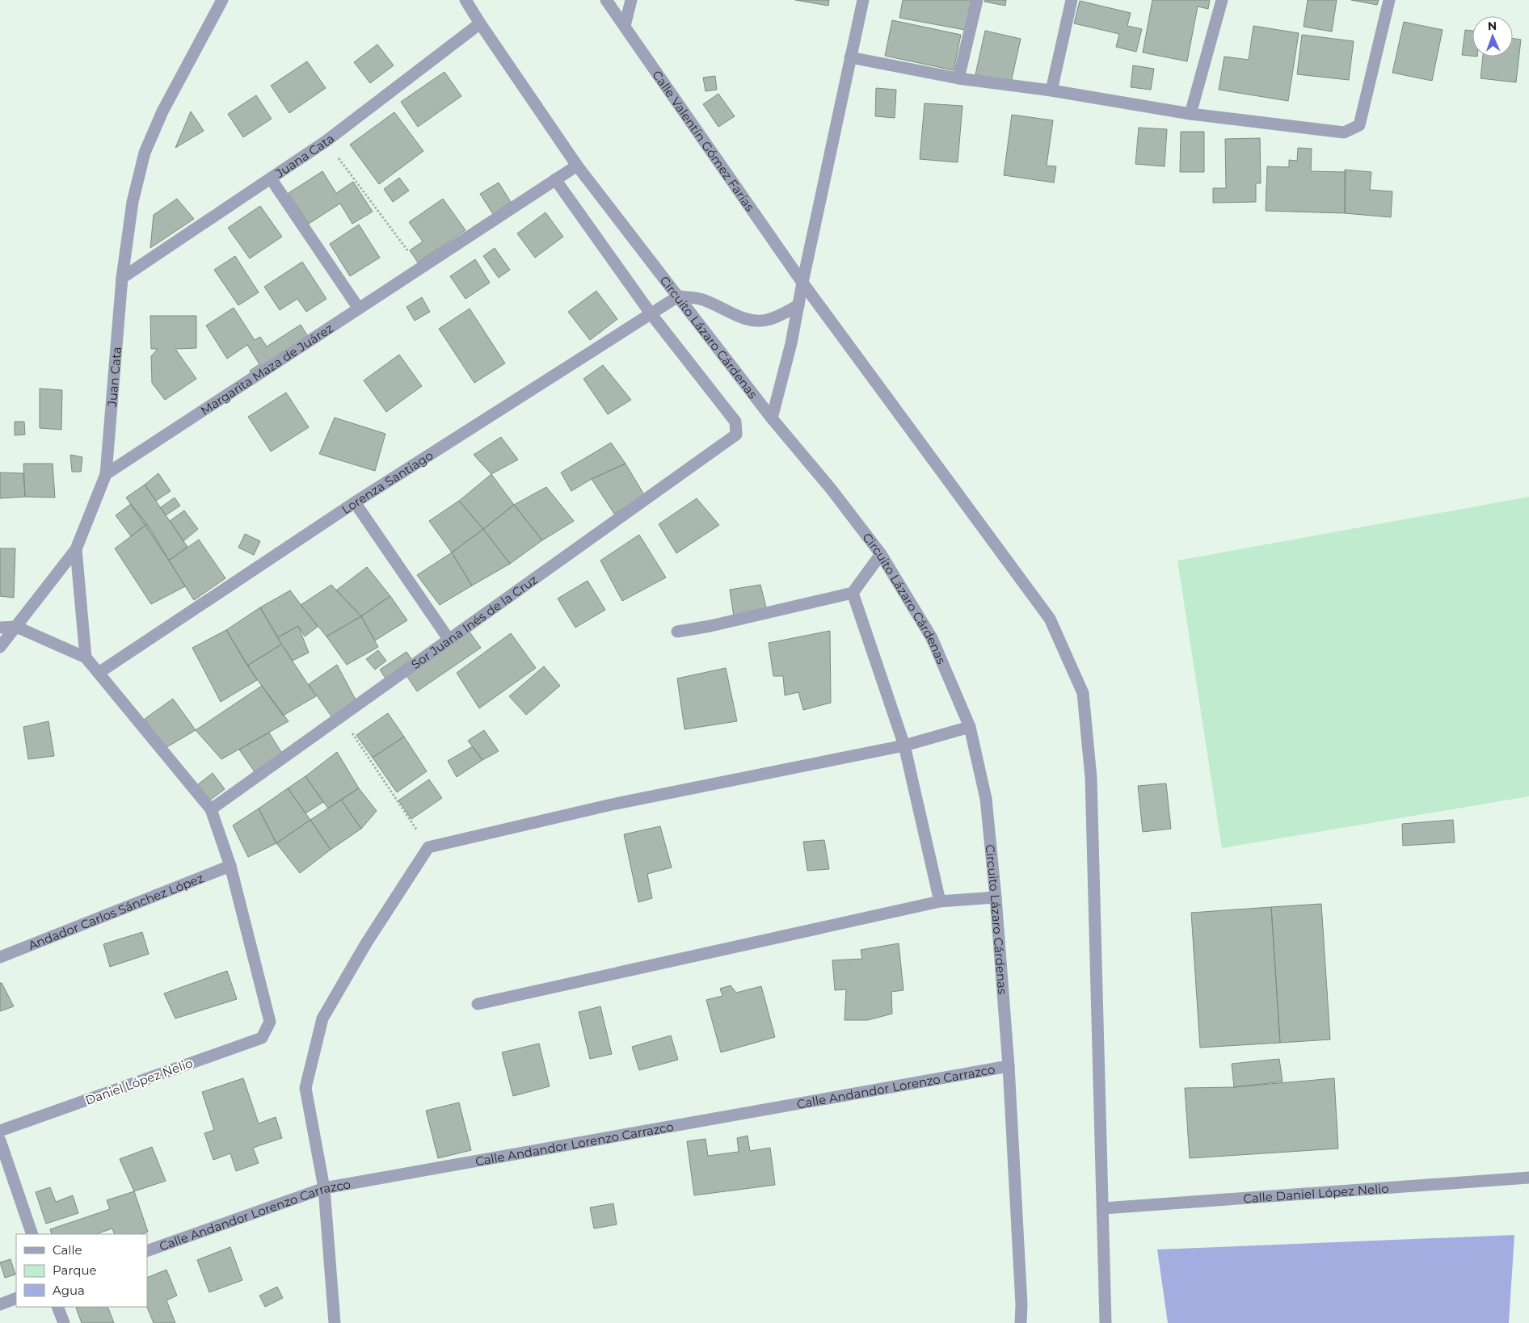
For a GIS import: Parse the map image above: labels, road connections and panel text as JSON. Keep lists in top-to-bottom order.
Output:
{
  "streets": {
    "street": [
      "Calle Valentín Gómez Farías",
      "Juana Cata",
      "Circuito Lázaro Cárdenas",
      "Margarita Maza de Juárez",
      "Juan Cata",
      "Lorenza Santiago",
      "Sor Juana Inés de la Cruz",
      "Andador Carlos Sánchez López",
      "Daniel López Nelio",
      "Calle Andandor Lorenzo Carrazco",
      "Calle Daniel López Nelio"
    ]
  },
  "crossings": [
    ["Calle Valentín Gómez Farías", "Calle Daniel López Nelio"],
    ["Juana Cata", "Circuito Lázaro Cárdenas"],
    ["Juana Cata", "Juan Cata"],
    ["Circuito Lázaro Cárdenas", "Margarita Maza de Juárez"],
    ["Circuito Lázaro Cárdenas", "Lorenza Santiago"],
    ["Circuito Lázaro Cárdenas", "Calle Andandor Lorenzo Carrazco"],
    ["Margarita Maza de Juárez", "Juan Cata"],
    ["Lorenza Santiago", "Sor Juana Inés de la Cruz"],
    ["Andador Carlos Sánchez López", "Daniel López Nelio"]
  ],
  "legend": ["Calle", "Parque", "Agua"],
  "north": "top"
}
